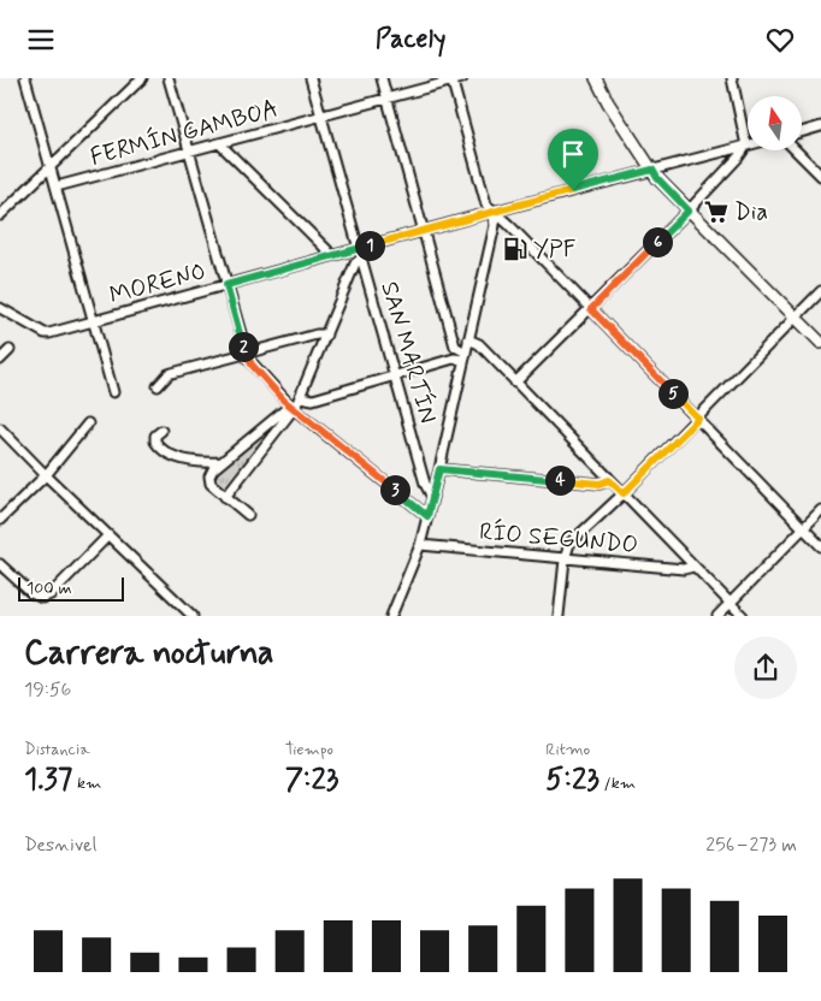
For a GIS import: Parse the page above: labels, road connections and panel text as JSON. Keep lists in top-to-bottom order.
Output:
{
  "streets": {
    "street": [
      "FERMÍN GAMBOA",
      "MORENO",
      "SAN MARTÍN",
      "RÍO SEGUNDO"
    ]
  },
  "crossings": [
    ["FERMÍN GAMBOA", "SAN MARTÍN"],
    ["MORENO", "SAN MARTÍN"]
  ],
  "places": {
    "supermarket": ["Dia"],
    "fuel station": ["YPF"]
  },
  "scale_bar": "100 m",
  "north": "top",
  "page": {
    "header": "Pacely",
    "pins": [
      "6",
      "1",
      "2",
      "5",
      "4",
      "3"
    ],
    "scale": "100 m",
    "heading": ["Carrera nocturna", "19:56"],
    "stats": [
      ["Distancia", "1.37 km"],
      ["Tiempo", "7:23"],
      ["Ritmo", "5:23 /km"]
    ],
    "chart": ["Desnivel", "256–273 m"]
  }
}
